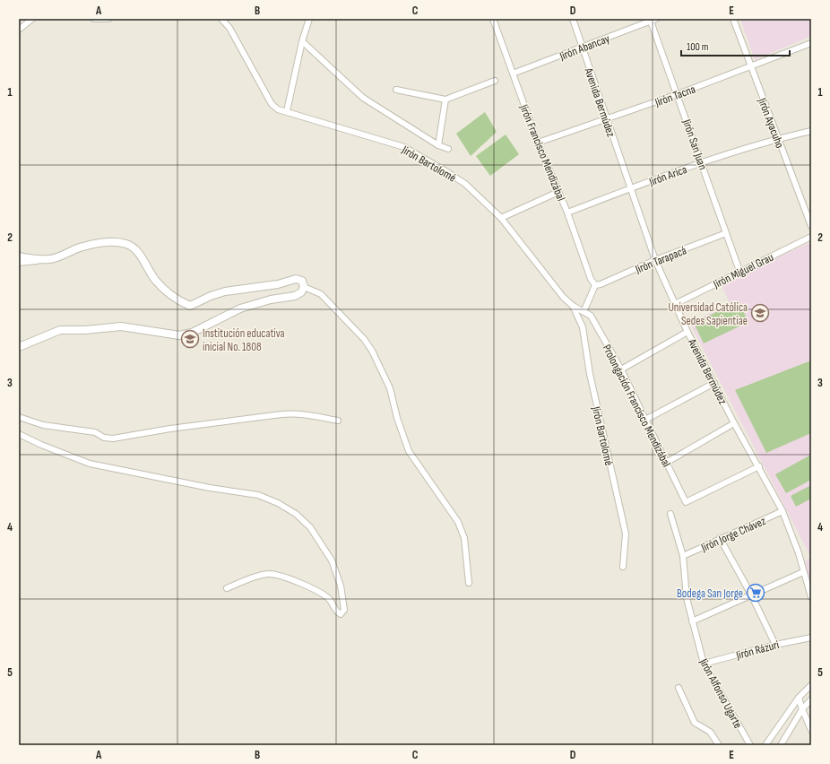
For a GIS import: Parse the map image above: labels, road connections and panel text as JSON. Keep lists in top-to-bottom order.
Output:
{
  "streets": {
    "street": [
      "Jirón Abancay",
      "Jirón Tacna",
      "Avenida Bermúdez",
      "Jirón Ayacuho",
      "Jirón San Juan",
      "Jirón Francisco Mendizábal",
      "Jirón Bartolomé",
      "Jirón Arica",
      "Jirón Tarapacá",
      "Jirón Miguel Grau",
      "Prolongación Francisco Mendizábal",
      "Jirón Jorge Chávez",
      "Jirón Rázuri",
      "Jirón Alfonso Ugarte"
    ]
  },
  "crossings": [
    ["Jirón Abancay", "Avenida Bermúdez"],
    ["Jirón Abancay", "Jirón San Juan"],
    ["Jirón Abancay", "Jirón Francisco Mendizábal"],
    ["Jirón Tacna", "Avenida Bermúdez"],
    ["Jirón Tacna", "Jirón Ayacuho"],
    ["Jirón Tacna", "Jirón San Juan"],
    ["Jirón Tacna", "Jirón Francisco Mendizábal"],
    ["Avenida Bermúdez", "Jirón Arica"],
    ["Avenida Bermúdez", "Jirón Tarapacá"],
    ["Avenida Bermúdez", "Jirón Miguel Grau"],
    ["Avenida Bermúdez", "Prolongación Francisco Mendizábal"],
    ["Avenida Bermúdez", "Jirón Jorge Chávez"],
    ["Jirón Ayacuho", "Jirón Arica"],
    ["Jirón San Juan", "Jirón Arica"],
    ["Jirón San Juan", "Jirón Tarapacá"],
    ["Jirón San Juan", "Jirón Miguel Grau"],
    ["Jirón Francisco Mendizábal", "Jirón Arica"],
    ["Jirón Francisco Mendizábal", "Jirón Tarapacá"],
    ["Jirón Bartolomé", "Prolongación Francisco Mendizábal"],
    ["Jirón Jorge Chávez", "Jirón Alfonso Ugarte"],
    ["Jirón Rázuri", "Jirón Alfonso Ugarte"]
  ],
  "places": {
    "school or university": ["Universidad Católica Sedes Sapientiae", "Institución educativa inicial No. 1808"],
    "supermarket": ["Bodega San Jorge"]
  },
  "scale_bar": "100 m",
  "grid": {
    "columns": [
      "A",
      "B",
      "C",
      "D",
      "E"
    ],
    "rows": [
      "1",
      "2",
      "3",
      "4",
      "5"
    ]
  }
}
